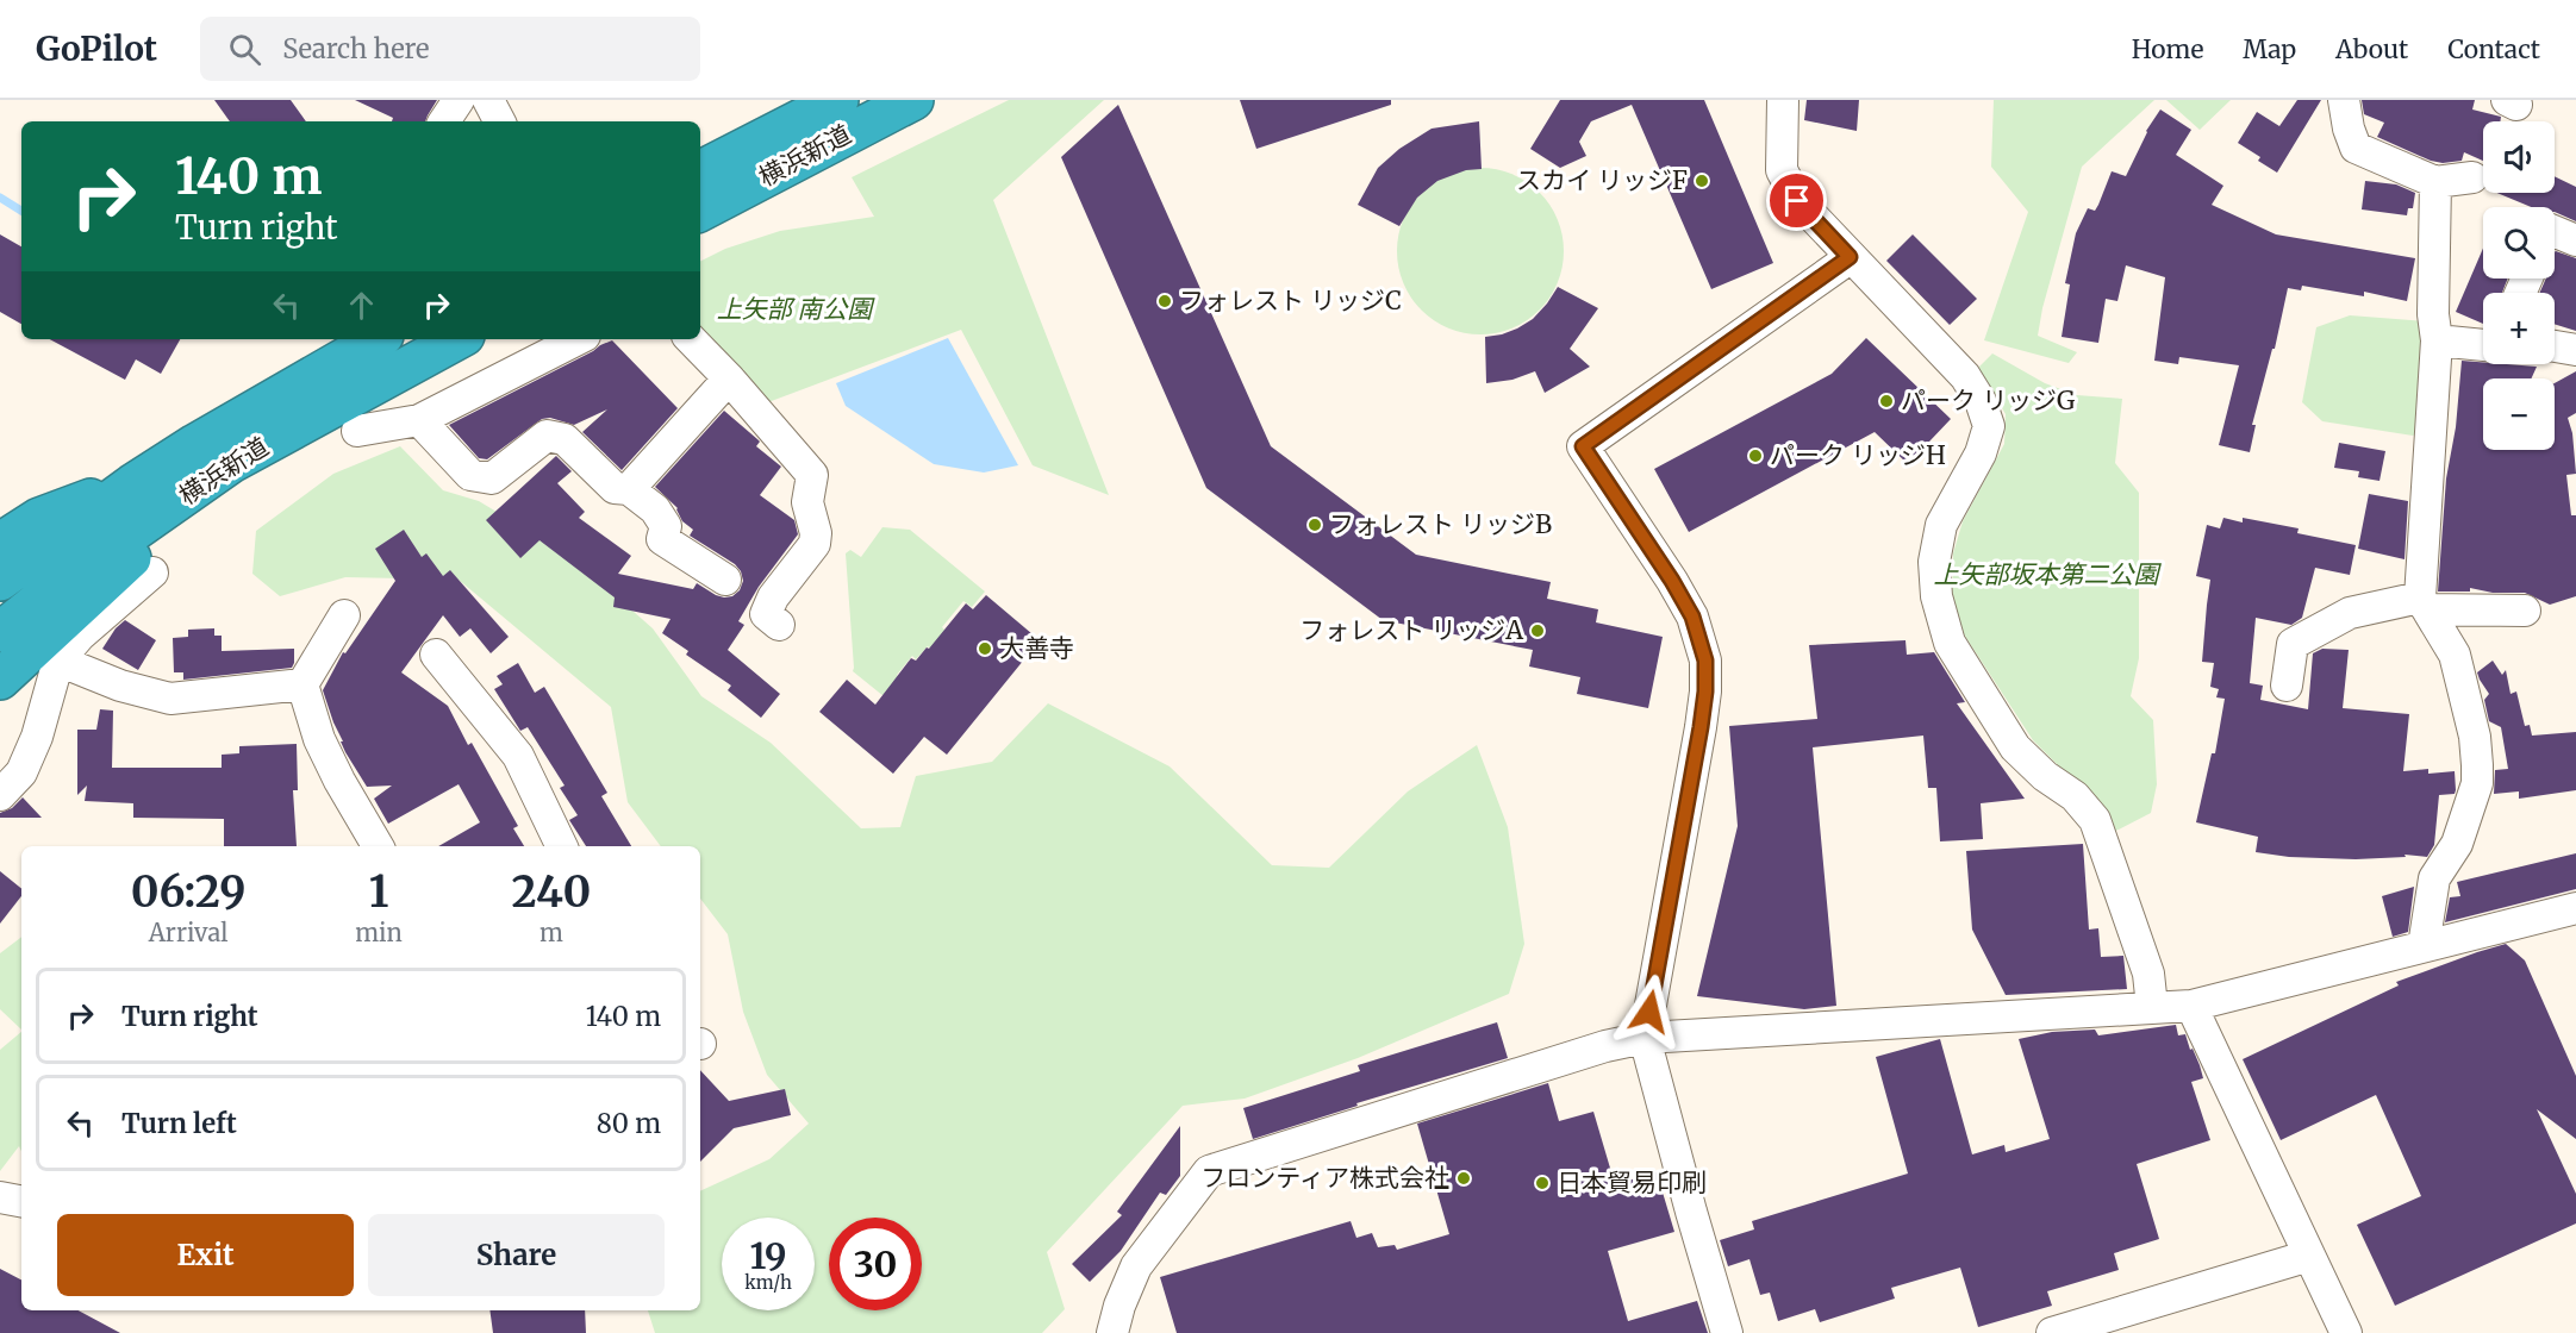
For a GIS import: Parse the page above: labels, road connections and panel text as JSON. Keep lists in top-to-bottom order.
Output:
{
  "streets": {
    "highway": ["横浜新道"]
  },
  "parks": ["上矢部 南公園", "上矢部坂本第二公園"],
  "places": [
    "スカイ リッジF",
    "フォレスト リッジC",
    "パーク リッジG",
    "パーク リッジH",
    "フォレスト リッジB",
    "フォレスト リッジA",
    "大善寺",
    "フロンティア株式会社",
    "日本貿易印刷"
  ],
  "page": {
    "header": "GoPilot",
    "search": "Search here",
    "nav": [
      "Home",
      "Map",
      "About",
      "Contact"
    ],
    "map_buttons": ["+", "−"],
    "turn": ["140 m", "Turn right"],
    "eta": [
      "06:29",
      "Arrival",
      "1",
      "min",
      "240",
      "m"
    ],
    "list": [
      {
        "name": "Turn right",
        "value": "140 m"
      },
      {
        "name": "Turn left",
        "value": "80 m"
      }
    ],
    "buttons": ["Exit", "Share"],
    "speed": "19 km/h",
    "limit": "30"
  }
}
